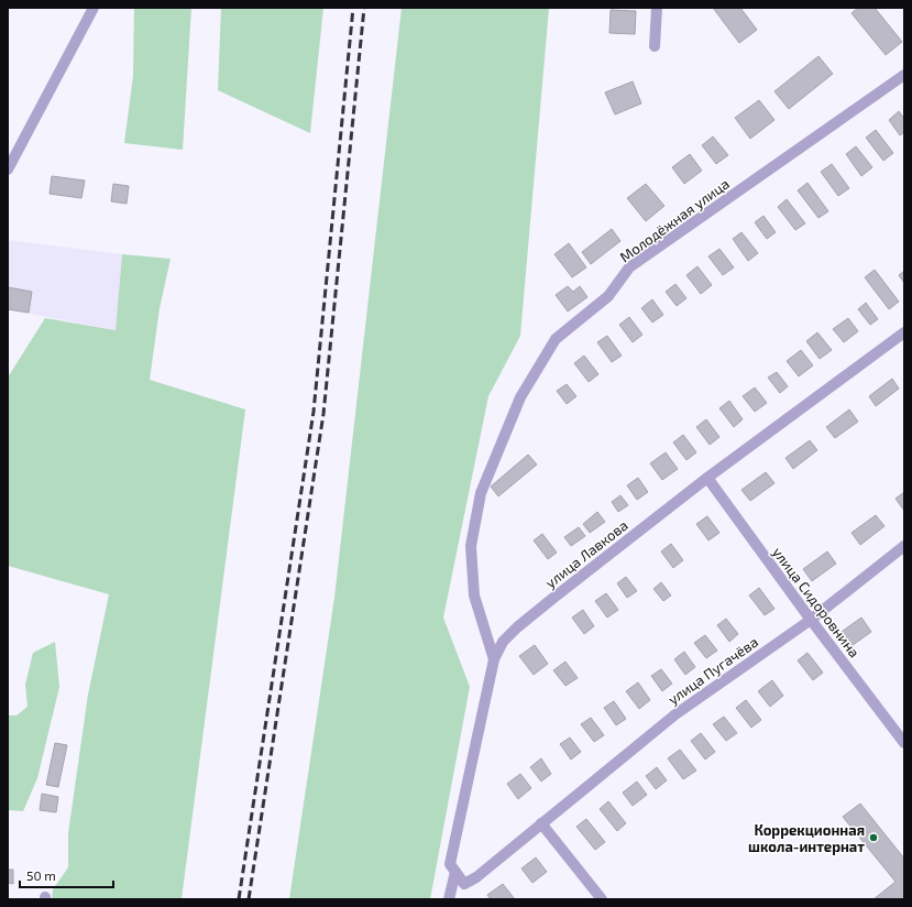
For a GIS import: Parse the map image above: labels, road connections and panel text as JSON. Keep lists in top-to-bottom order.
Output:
{
  "streets": {
    "street": [
      "Молодёжная улица",
      "улица Лавкова",
      "улица Сидоровнина",
      "улица Пугачёва"
    ]
  },
  "crossings": [
    ["Молодёжная улица", "улица Лавкова"],
    ["улица Лавкова", "улица Сидоровнина"],
    ["улица Лавкова", "улица Пугачёва"],
    ["улица Сидоровнина", "улица Пугачёва"]
  ],
  "places": ["Коррекционная школа-интернат"],
  "scale_bar": "50 m"
}
